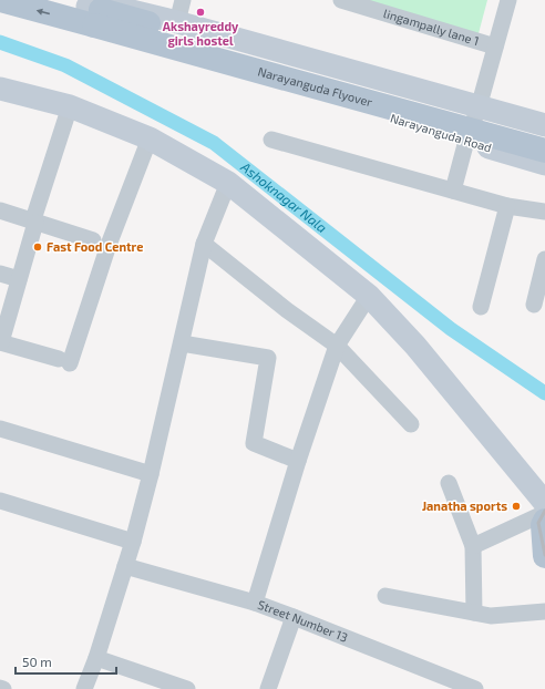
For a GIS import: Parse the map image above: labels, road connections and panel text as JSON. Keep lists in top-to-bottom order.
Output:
{
  "streets": {
    "main road": ["Narayanguda Flyover"],
    "street": ["lingampally lane 1", "Narayanguda Road", "Street Number 13"]
  },
  "crossings": [
    ["Narayanguda Flyover", "Narayanguda Road"]
  ],
  "water": ["Ashoknagar Nala"],
  "places": ["Akshayreddy girls hostel", "Fast Food Centre", "Janatha sports"],
  "scale_bar": "50 m"
}
